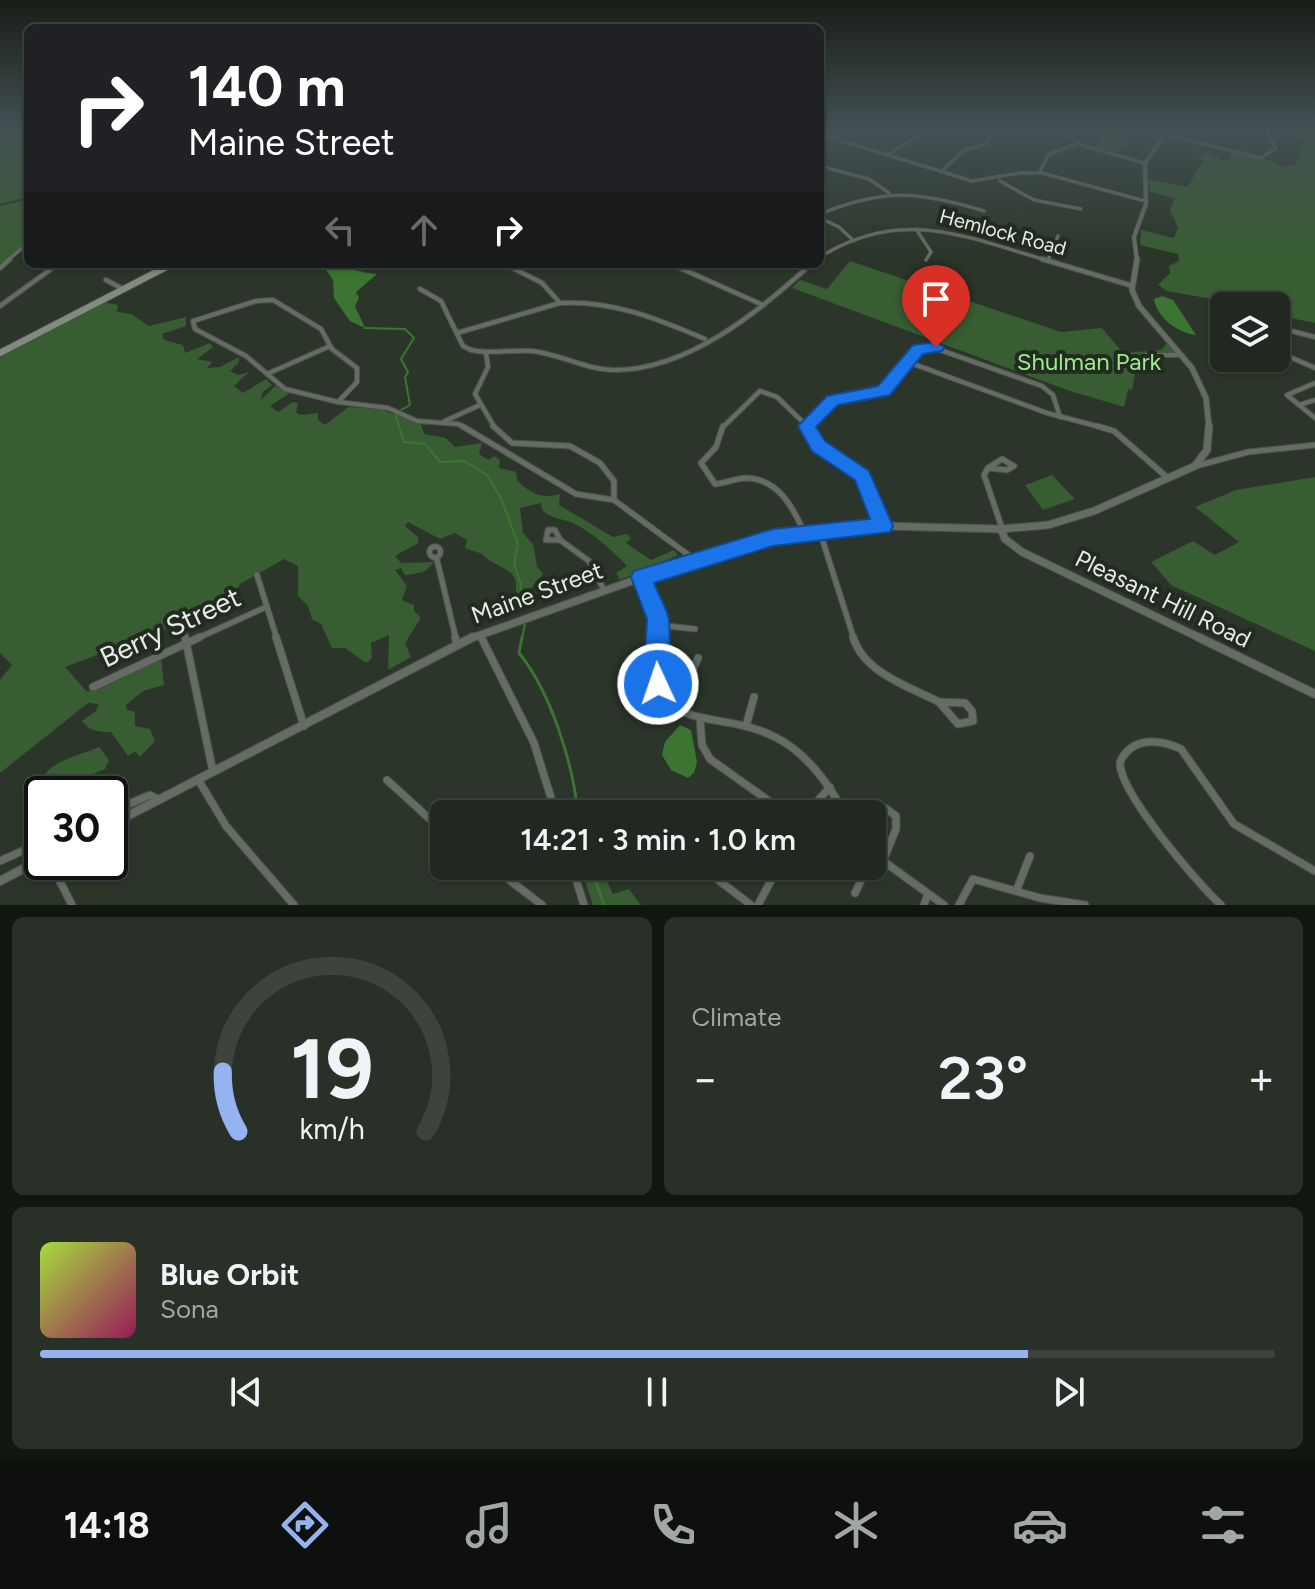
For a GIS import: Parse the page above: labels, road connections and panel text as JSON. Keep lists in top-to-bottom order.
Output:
{
  "streets": {
    "street": [
      "Hemlock Road",
      "Maine Street",
      "Pleasant Hill Road",
      "Berry Street"
    ]
  },
  "crossings": [
    ["Maine Street", "Pleasant Hill Road"]
  ],
  "parks": ["Shulman Park"],
  "page": {
    "turn": ["140 m", "Maine Street"],
    "limit": "30",
    "trip": "14:21 · 3 min · 1.0 km",
    "tile": "Climate",
    "heat": ["−", "23°", "+"],
    "song": ["Blue Orbit", "Sona"],
    "tabs": "14:18",
    "gauge": ["19", "km/h"]
  }
}
